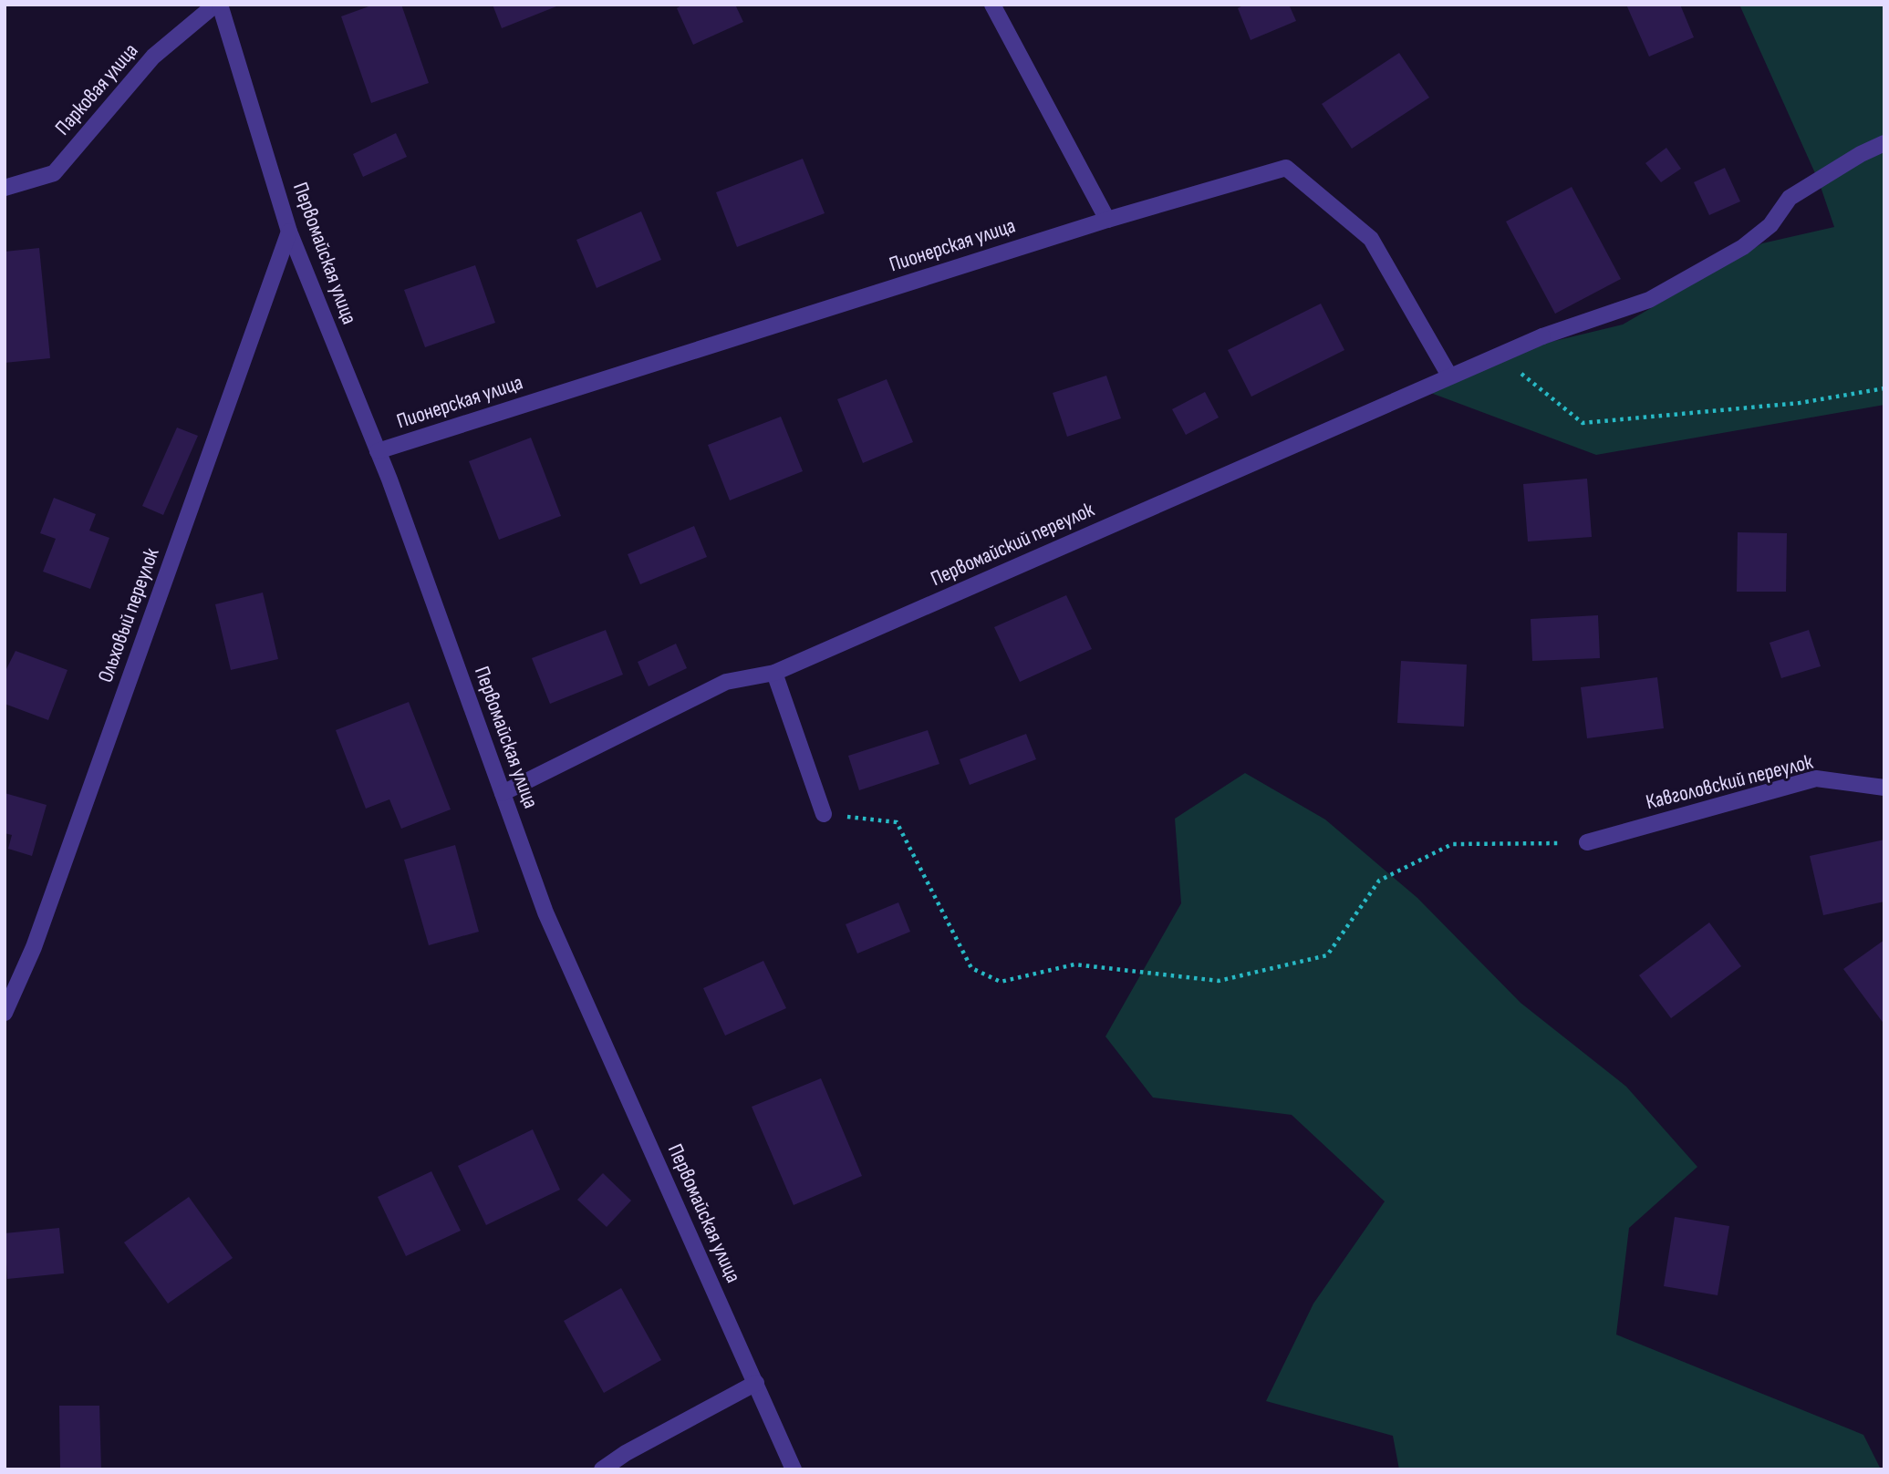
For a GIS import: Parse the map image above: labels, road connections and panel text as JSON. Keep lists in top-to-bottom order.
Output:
{
  "streets": {
    "street": [
      "Парковая улица",
      "Пионерская улица",
      "Первомайская улица",
      "Первомайский переулок",
      "Ольховый переулок",
      "Кавголовский переулок"
    ]
  },
  "crossings": [
    ["Парковая улица", "Первомайская улица"],
    ["Пионерская улица", "Первомайская улица"],
    ["Пионерская улица", "Первомайский переулок"],
    ["Первомайская улица", "Первомайский переулок"],
    ["Первомайская улица", "Ольховый переулок"]
  ]
}
